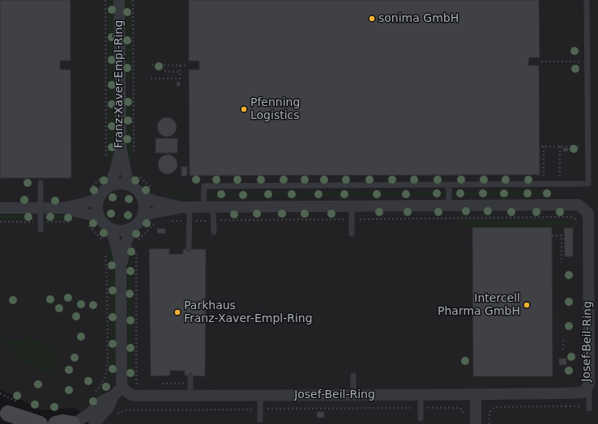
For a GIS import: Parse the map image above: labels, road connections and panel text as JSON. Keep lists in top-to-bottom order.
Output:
{
  "streets": {
    "street": ["Franz-Xaver-Empl-Ring", "Josef-Beil-Ring"]
  },
  "crossings": [
    ["Franz-Xaver-Empl-Ring", "Josef-Beil-Ring"]
  ],
  "places": [
    "sonima GmbH",
    "Pfenning Logistics",
    "Intercell Pharma GmbH",
    "Parkhaus Franz-Xaver-Empl-Ring"
  ]
}
